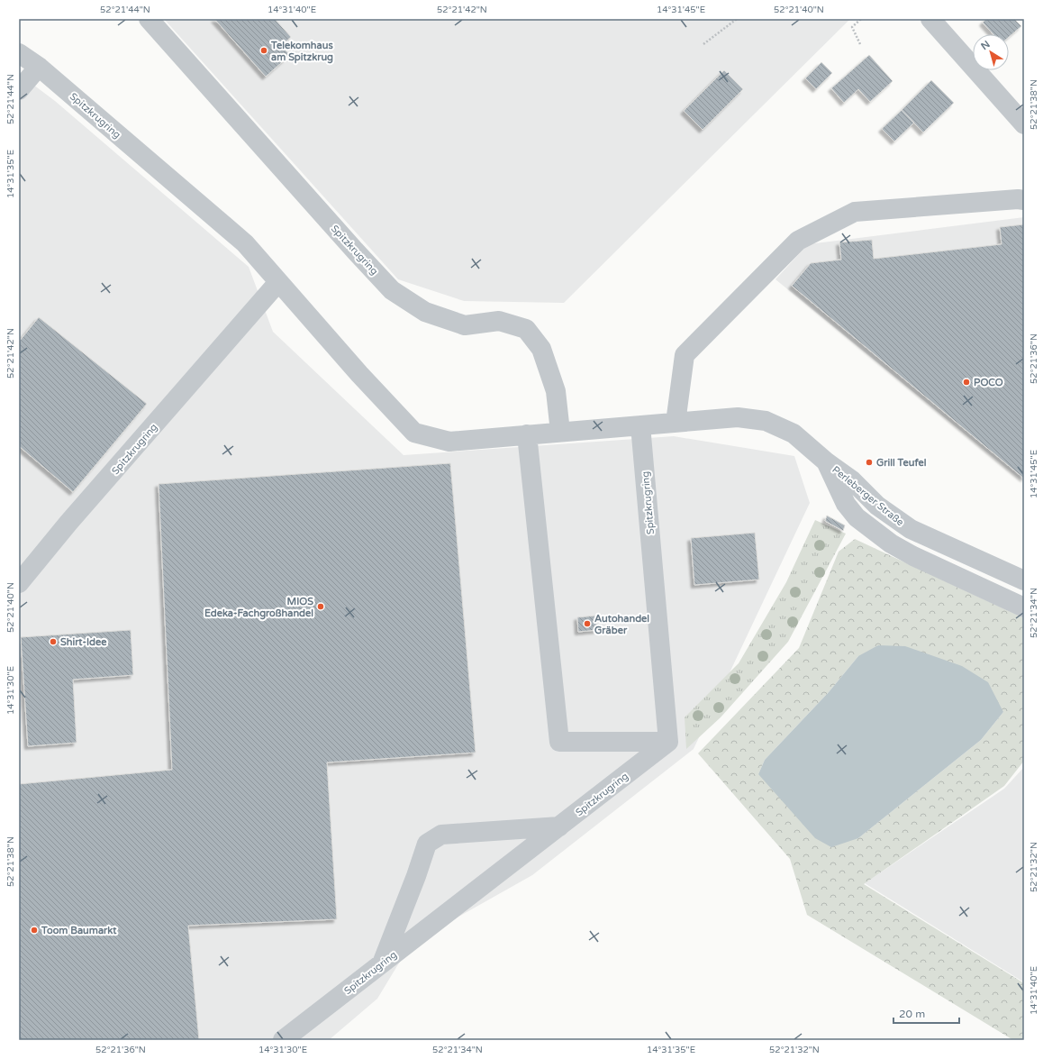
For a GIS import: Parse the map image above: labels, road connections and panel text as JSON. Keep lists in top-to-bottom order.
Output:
{
  "streets": {
    "street": ["Spitzkrugring", "Perleberger Straße"]
  },
  "crossings": [
    ["Spitzkrugring", "Perleberger Straße"]
  ],
  "places": [
    "Telekomhaus am Spitzkrug",
    "POCO",
    "Grill Teufel",
    "MIOS Edeka-Fachgroßhandel",
    "Autohandel Gräber",
    "Shirt-Idee",
    "Toom Baumarkt"
  ],
  "scale_bar": "20 m",
  "north": "top left",
  "coordinates": [
    "52°21'44\"N",
    "14°31'40\"E",
    "52°21'42\"N",
    "14°31'45\"E",
    "52°21'40\"N",
    "52°21'38\"N",
    "14°31'35\"E",
    "52°21'36\"N",
    "52°21'34\"N",
    "14°31'30\"E",
    "52°21'32\"N"
  ]
}
